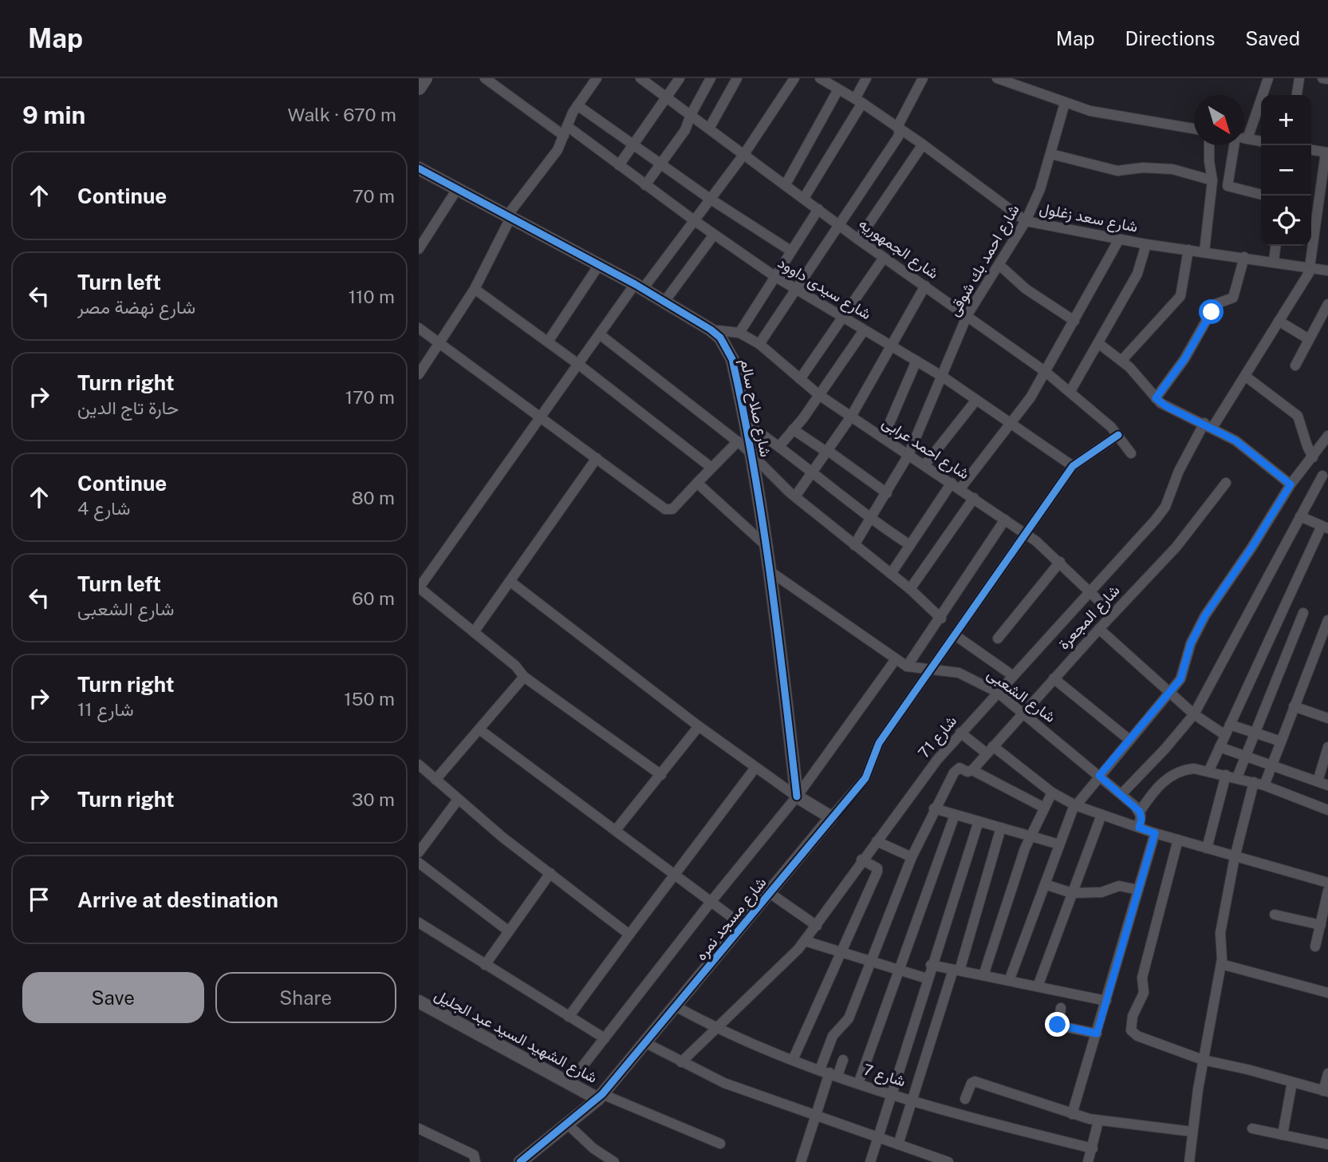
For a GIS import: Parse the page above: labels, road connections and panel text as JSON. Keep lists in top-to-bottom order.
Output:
{
  "streets": {
    "street": [
      "شارع سعد زغلول",
      "شارع الجمهوريه",
      "شارع احمد بك شوقى",
      "شارع سيدى داوود",
      "شارع صلاح سالم",
      "شارع احمد عرابى",
      "شارع المجعرة",
      "شارع الشعبى",
      "شارع 71",
      "شارع مسجد نمره",
      "شارع الشهيد السيد عبد الجليل",
      "شارع 7"
    ]
  },
  "crossings": [
    ["شارع سعد زغلول", "شارع احمد بك شوقى"],
    ["شارع سعد زغلول", "شارع 71"],
    ["شارع الجمهوريه", "شارع احمد بك شوقى"],
    ["شارع احمد بك شوقى", "شارع سيدى داوود"],
    ["شارع احمد بك شوقى", "شارع احمد عرابى"],
    ["شارع سيدى داوود", "شارع مسجد نمره"],
    ["شارع صلاح سالم", "شارع احمد عرابى"],
    ["شارع صلاح سالم", "شارع الشعبى"],
    ["شارع احمد عرابى", "شارع المجعرة"],
    ["شارع احمد عرابى", "شارع 71"],
    ["شارع احمد عرابى", "شارع مسجد نمره"],
    ["شارع المجعرة", "شارع الشعبى"],
    ["شارع الشعبى", "شارع 71"],
    ["شارع الشعبى", "شارع مسجد نمره"],
    ["شارع 71", "شارع 7"],
    ["شارع مسجد نمره", "شارع الشهيد السيد عبد الجليل"],
    ["شارع مسجد نمره", "شارع 7"]
  ],
  "north": "bottom right",
  "page": {
    "header": "Map",
    "nav": ["Map", "Directions", "Saved"],
    "heading": ["9 min", "Walk · 670 m"],
    "map_buttons": ["+", "−"],
    "list": [
      ["Continue", "70 m"],
      ["Turn left", "شارع نهضة مصر", "110 m"],
      ["Turn right", "حارة تاج الدين", "170 m"],
      ["Continue", "شارع 4", "80 m"],
      ["Turn left", "شارع الشعبى", "60 m"],
      ["Turn right", "شارع 11", "150 m"],
      ["Turn right", "30 m"],
      "Arrive at destination"
    ],
    "buttons": ["Save", "Share"]
  }
}
